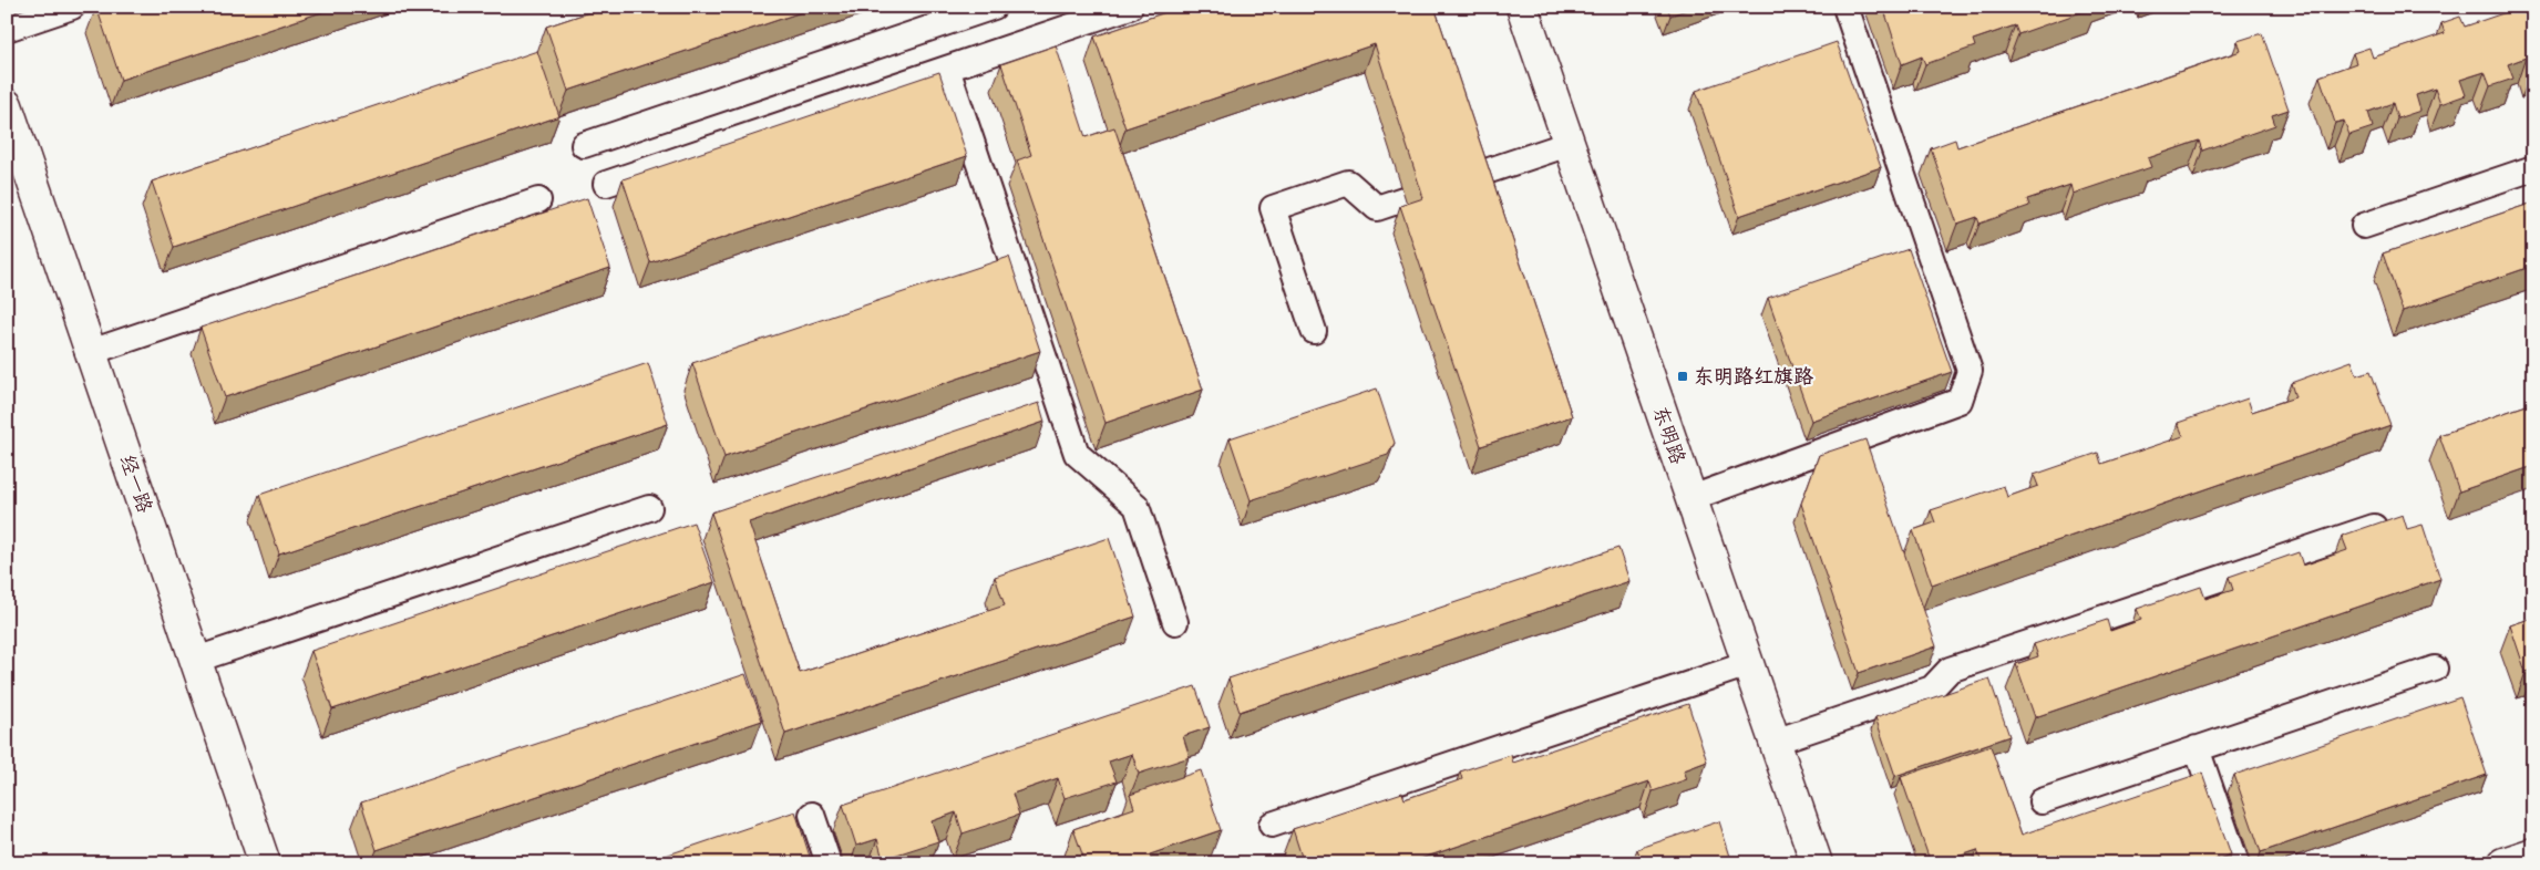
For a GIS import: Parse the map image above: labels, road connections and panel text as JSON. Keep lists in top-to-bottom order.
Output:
{
  "streets": {
    "street": ["东明路", "经一路"]
  },
  "places": {
    "transit": ["东明路红旗路"]
  }
}
